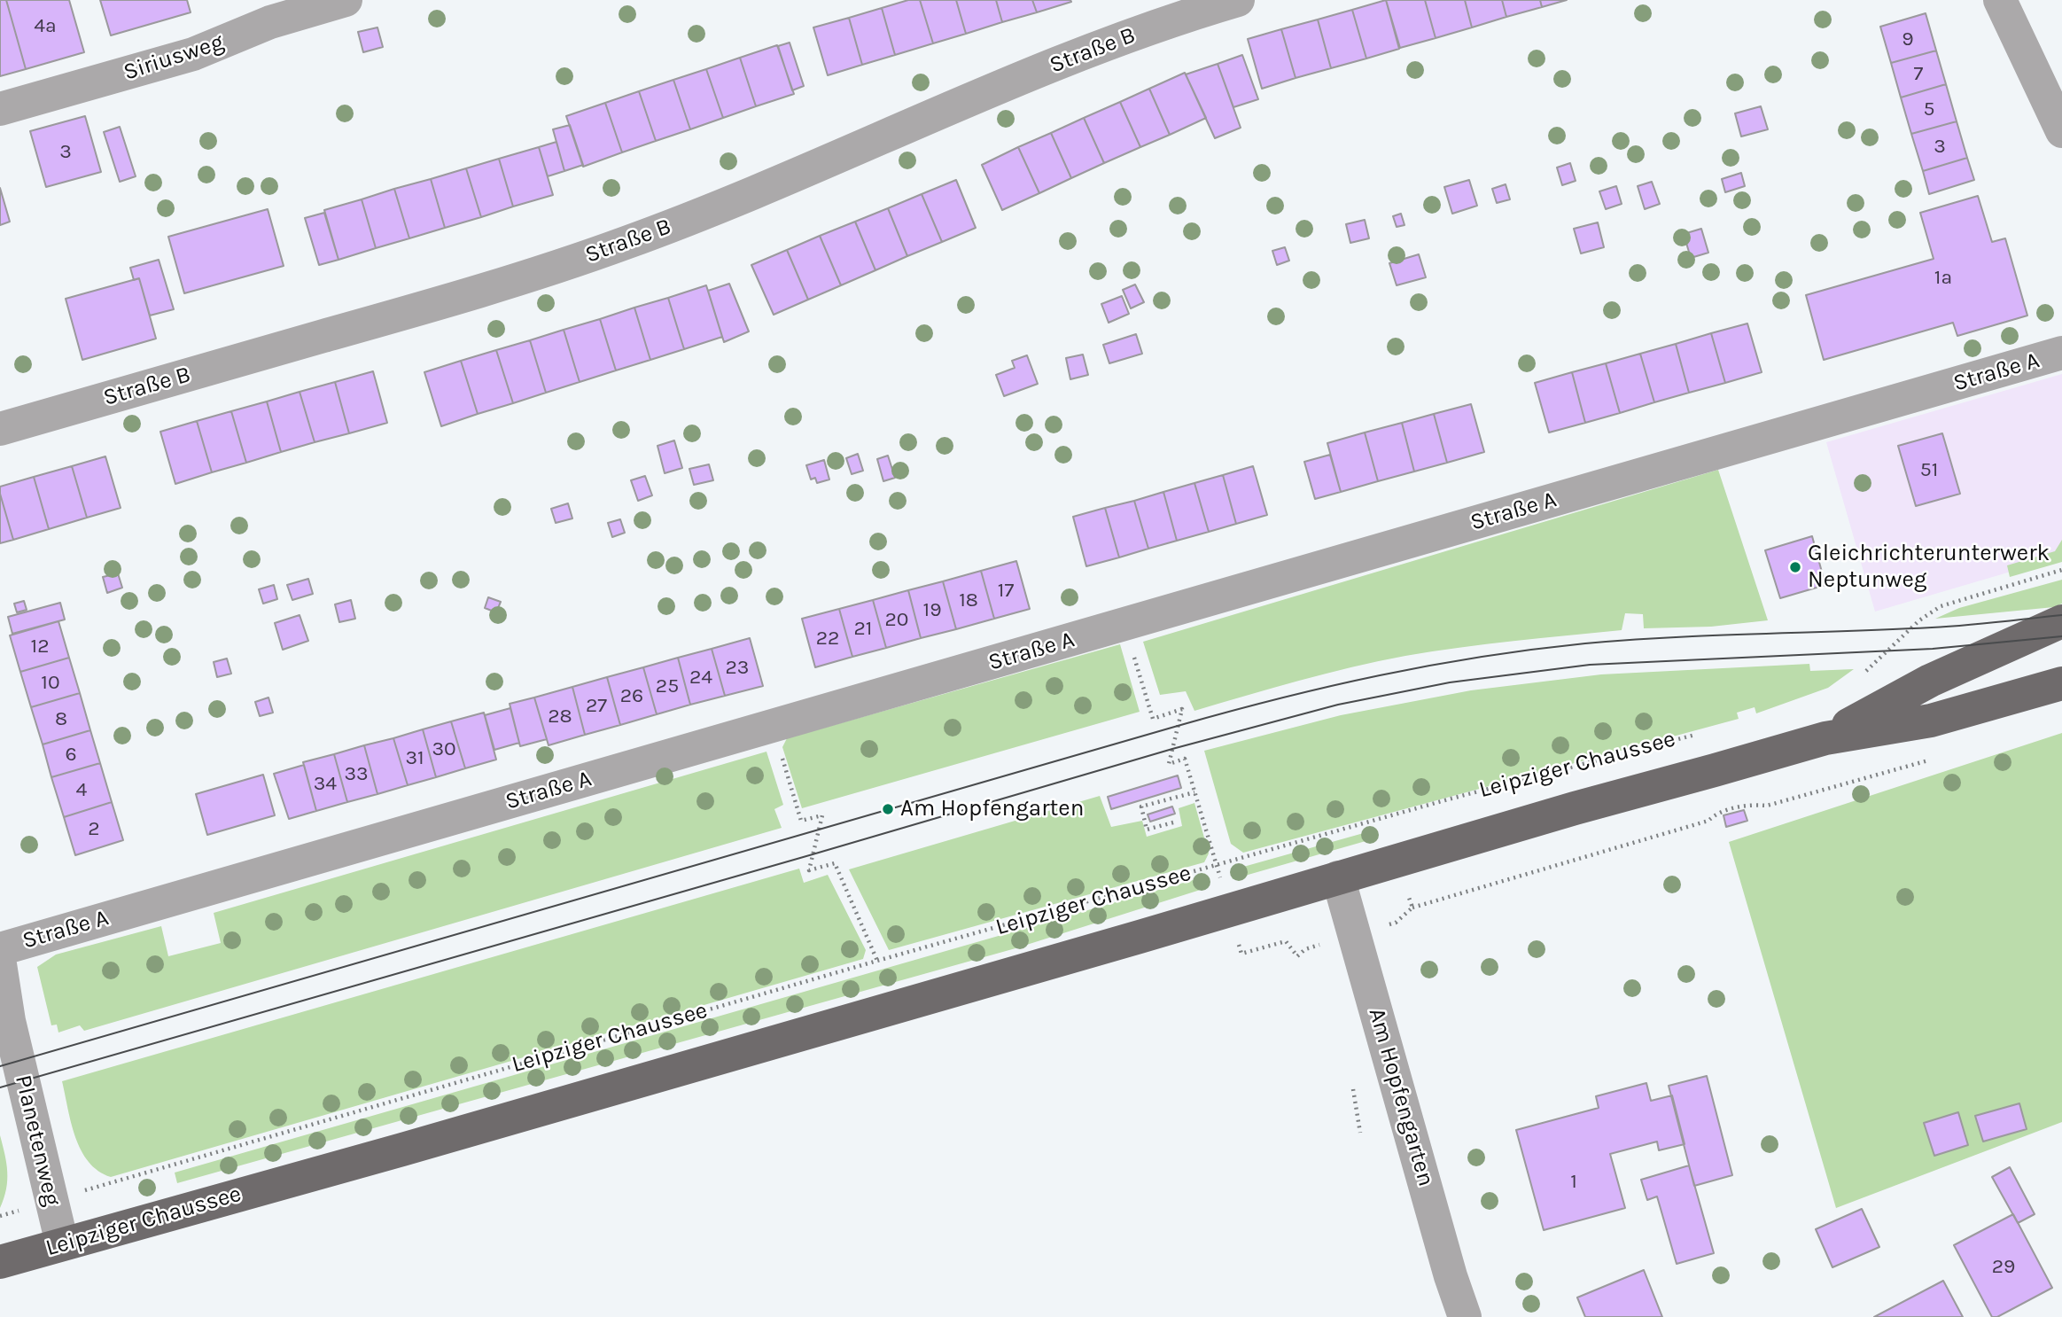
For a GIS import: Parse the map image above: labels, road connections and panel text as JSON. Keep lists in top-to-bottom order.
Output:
{
  "streets": {
    "main road": ["Leipziger Chaussee"],
    "street": [
      "Straße B",
      "Siriusweg",
      "Straße A",
      "Am Hopfengarten",
      "Planetenweg"
    ]
  },
  "crossings": [
    ["Leipziger Chaussee", "Am Hopfengarten"],
    ["Leipziger Chaussee", "Planetenweg"]
  ],
  "places": ["Gleichrichterunterwerk Neptunweg", "Am Hopfengarten"],
  "house_numbers": [
    "4a",
    "9",
    "7",
    "5",
    "3",
    "3",
    "1a",
    "51",
    "17",
    "18",
    "19",
    "20",
    "21",
    "22",
    "12",
    "23",
    "24",
    "10",
    "25",
    "26",
    "27",
    "28",
    "8",
    "30",
    "6",
    "31",
    "33",
    "34",
    "4",
    "2",
    "1",
    "29"
  ]
}
